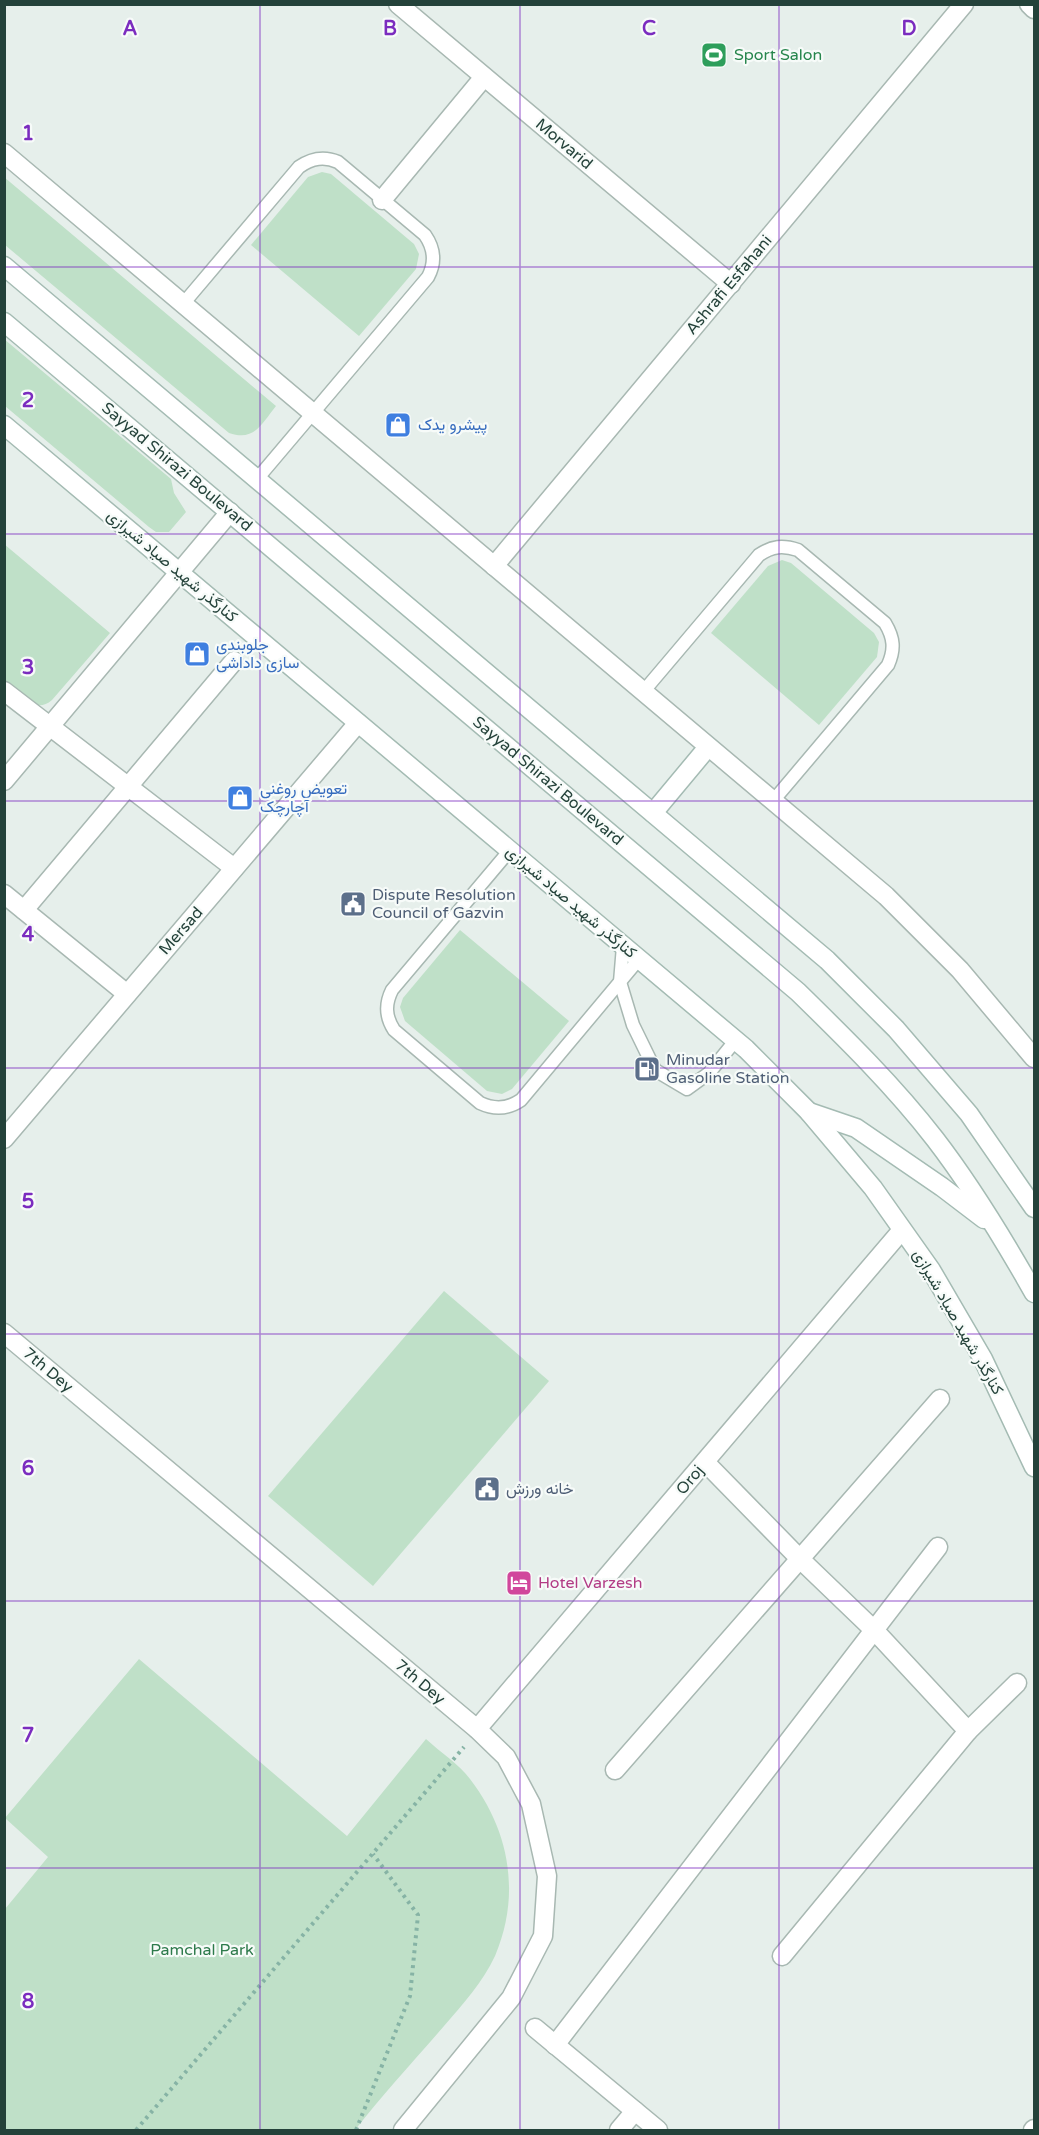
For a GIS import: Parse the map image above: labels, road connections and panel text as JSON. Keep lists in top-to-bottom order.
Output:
{
  "streets": {
    "street": [
      "Morvarid",
      "Ashrafi Esfahani",
      "Sayyad Shirazi Boulevard",
      "کنارگذر شهید صیاد شیرازی",
      "Mersad",
      "7th Dey",
      "Oroj"
    ]
  },
  "crossings": [
    ["Morvarid", "Ashrafi Esfahani"],
    ["کنارگذر شهید صیاد شیرازی", "Mersad"],
    ["کنارگذر شهید صیاد شیرازی", "Oroj"],
    ["7th Dey", "Oroj"]
  ],
  "parks": ["Pamchal Park"],
  "places": {
    "sports": ["Sport Salon"],
    "shop": ["پیشرو یدک", "جلوبندی سازی داداشی", "تعویض روغنی آچارچک"],
    "public building": ["Dispute Resolution Council of Gazvin", "خانه ورزش"],
    "fuel station": ["Minudar Gasoline Station"],
    "hotel": ["Hotel Varzesh"]
  },
  "grid": {
    "columns": [
      "A",
      "B",
      "C",
      "D"
    ],
    "rows": [
      "1",
      "2",
      "3",
      "4",
      "5",
      "6",
      "7",
      "8"
    ]
  }
}
